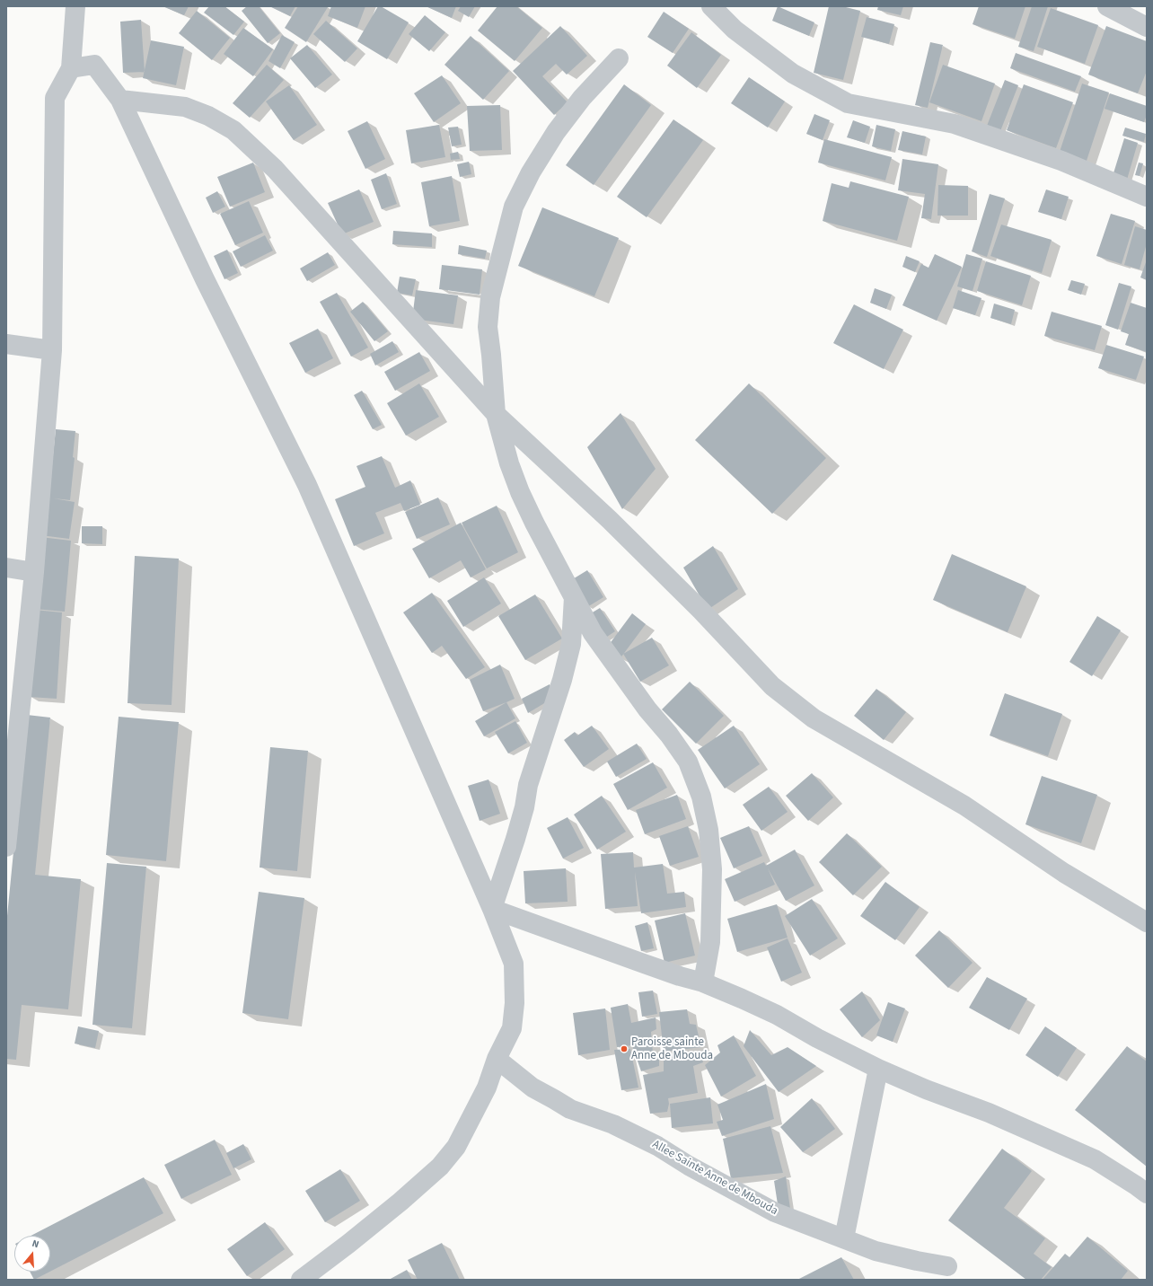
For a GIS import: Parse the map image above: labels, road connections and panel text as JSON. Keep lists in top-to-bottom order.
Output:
{
  "streets": {
    "street": ["Allee Sainte Anne de Mbouda"]
  },
  "places": ["Paroisse sainte Anne de Mbouda"],
  "north": "top"
}
